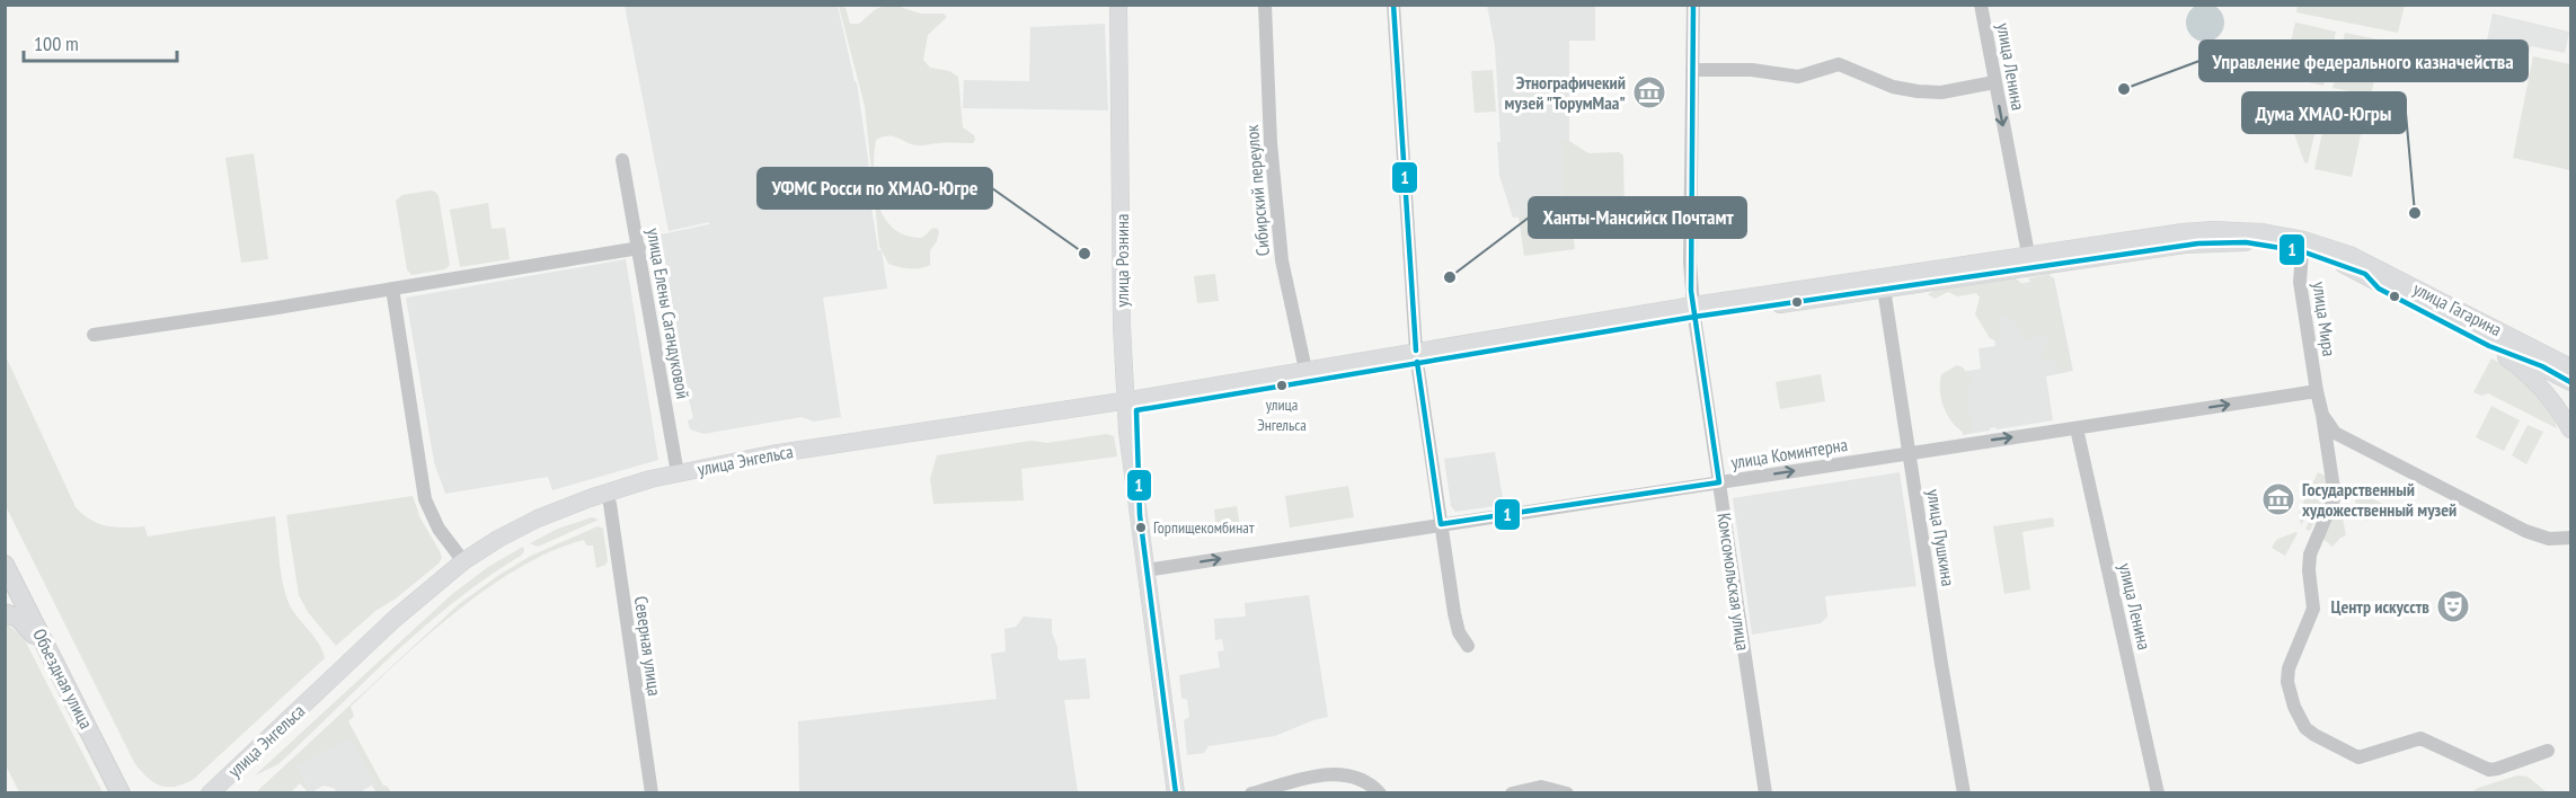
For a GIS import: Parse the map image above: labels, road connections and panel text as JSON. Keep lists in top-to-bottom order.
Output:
{
  "streets": {
    "highway": ["Объездная улица"],
    "main road": ["улица Рознина", "улица Гагарина", "улица Энгельса"],
    "street": [
      "улица Ленина",
      "Сибирский переулок",
      "улица Елены Сагандуковой",
      "улица Мира",
      "улица Коминтерна",
      "улица Пушкина",
      "Комсомольская улица",
      "Северная улица"
    ]
  },
  "crossings": [
    ["улица Ленина", "улица Коминтерна"],
    ["улица Ленина", "улица Энгельса"],
    ["Сибирский переулок", "улица Энгельса"],
    ["улица Рознина", "улица Коминтерна"],
    ["улица Рознина", "улица Энгельса"],
    ["улица Гагарина", "улица Мира"],
    ["улица Гагарина", "улица Энгельса"],
    ["улица Елены Сагандуковой", "улица Энгельса"],
    ["улица Мира", "улица Коминтерна"],
    ["улица Мира", "улица Энгельса"],
    ["улица Коминтерна", "улица Пушкина"],
    ["улица Коминтерна", "Комсомольская улица"],
    ["улица Энгельса", "улица Пушкина"],
    ["улица Энгельса", "Комсомольская улица"],
    ["улица Энгельса", "Северная улица"]
  ],
  "one_way": ["улица Коминтерна"],
  "places": {
    "other": [
      "Управление федерального казначейства",
      "Дума ХМАО-Югры",
      "УФМС Росси по ХМАО-Югре",
      "Ханты-Мансийск Почтамт",
      "улица Энгельса",
      "Горпищекомбинат"
    ],
    "museum": ["Этнографичекий музей \"ТорумМаа\"", "Государственный художественный музей"],
    "theatre": ["Центр искусств"]
  },
  "lines": ["transit line 1"],
  "scale_bar": "100 m"
}
